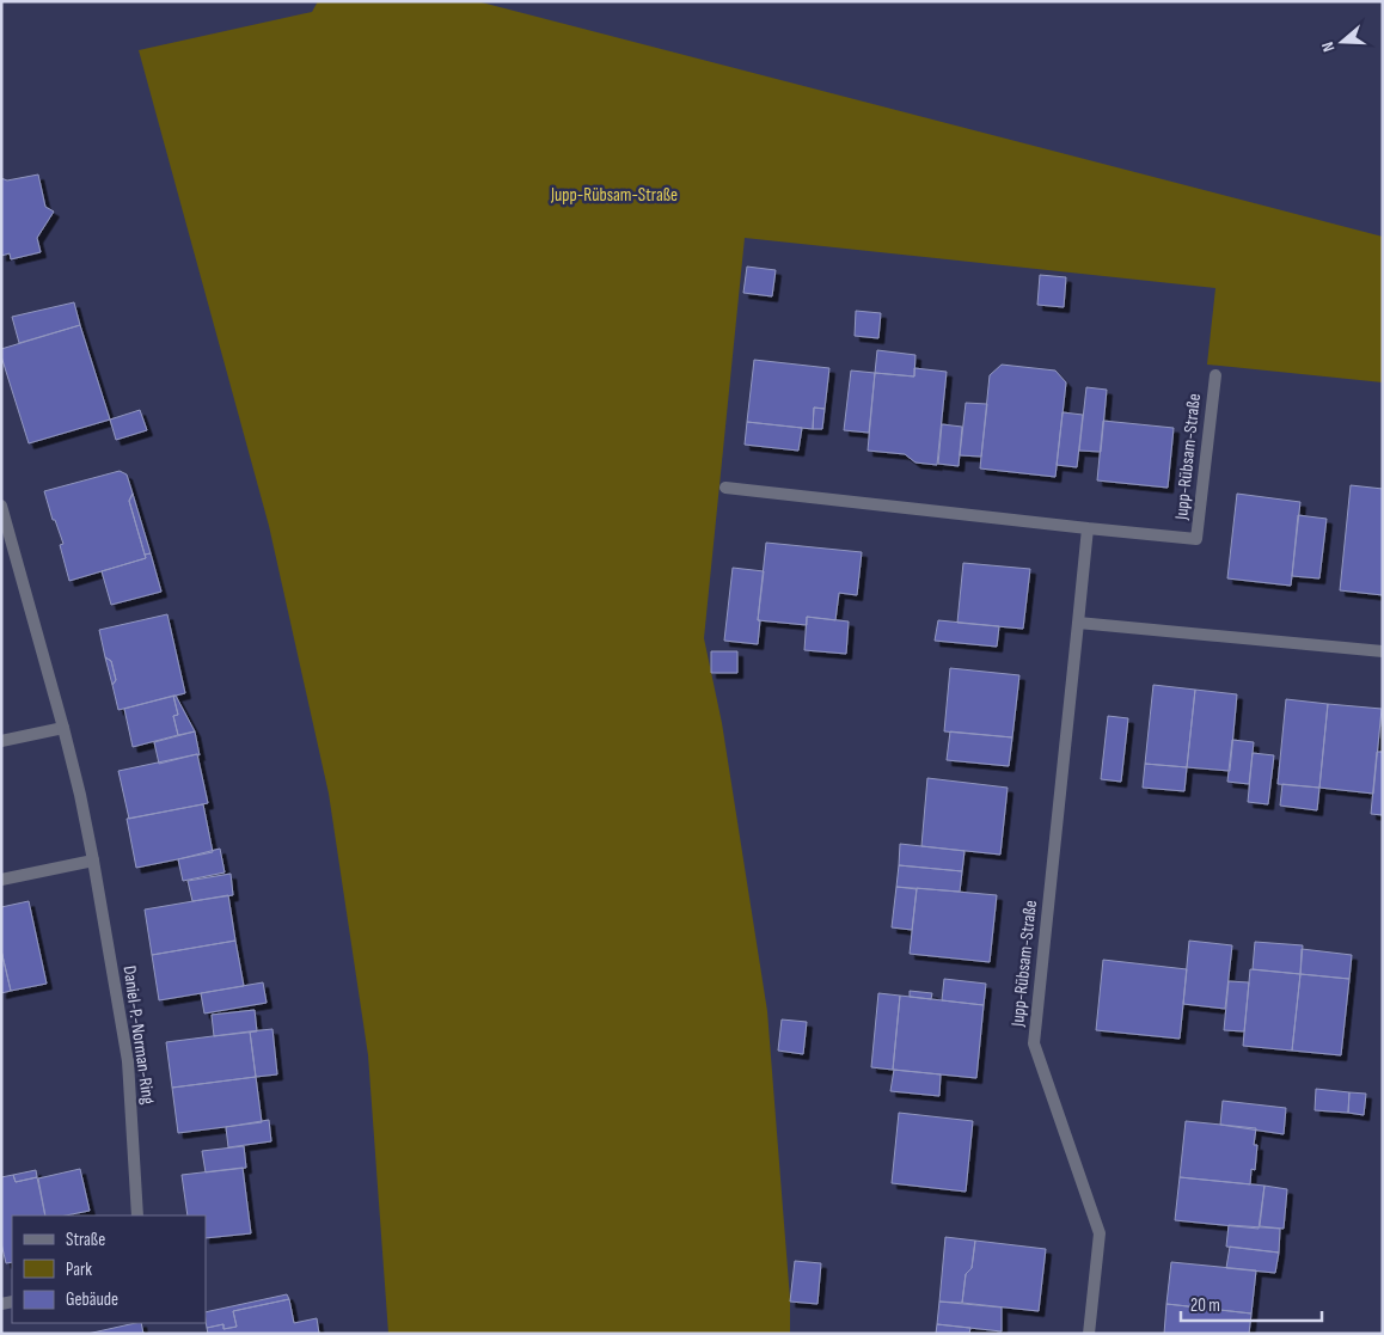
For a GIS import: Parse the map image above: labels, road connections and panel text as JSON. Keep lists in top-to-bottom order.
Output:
{
  "streets": {
    "street": ["Jupp-Rübsam-Straße", "Daniel-P.-Norman-Ring"]
  },
  "parks": ["Jupp-Rübsam-Straße"],
  "legend": ["Straße", "Park", "Gebäude"],
  "scale_bar": "20 m",
  "north": "left"
}
